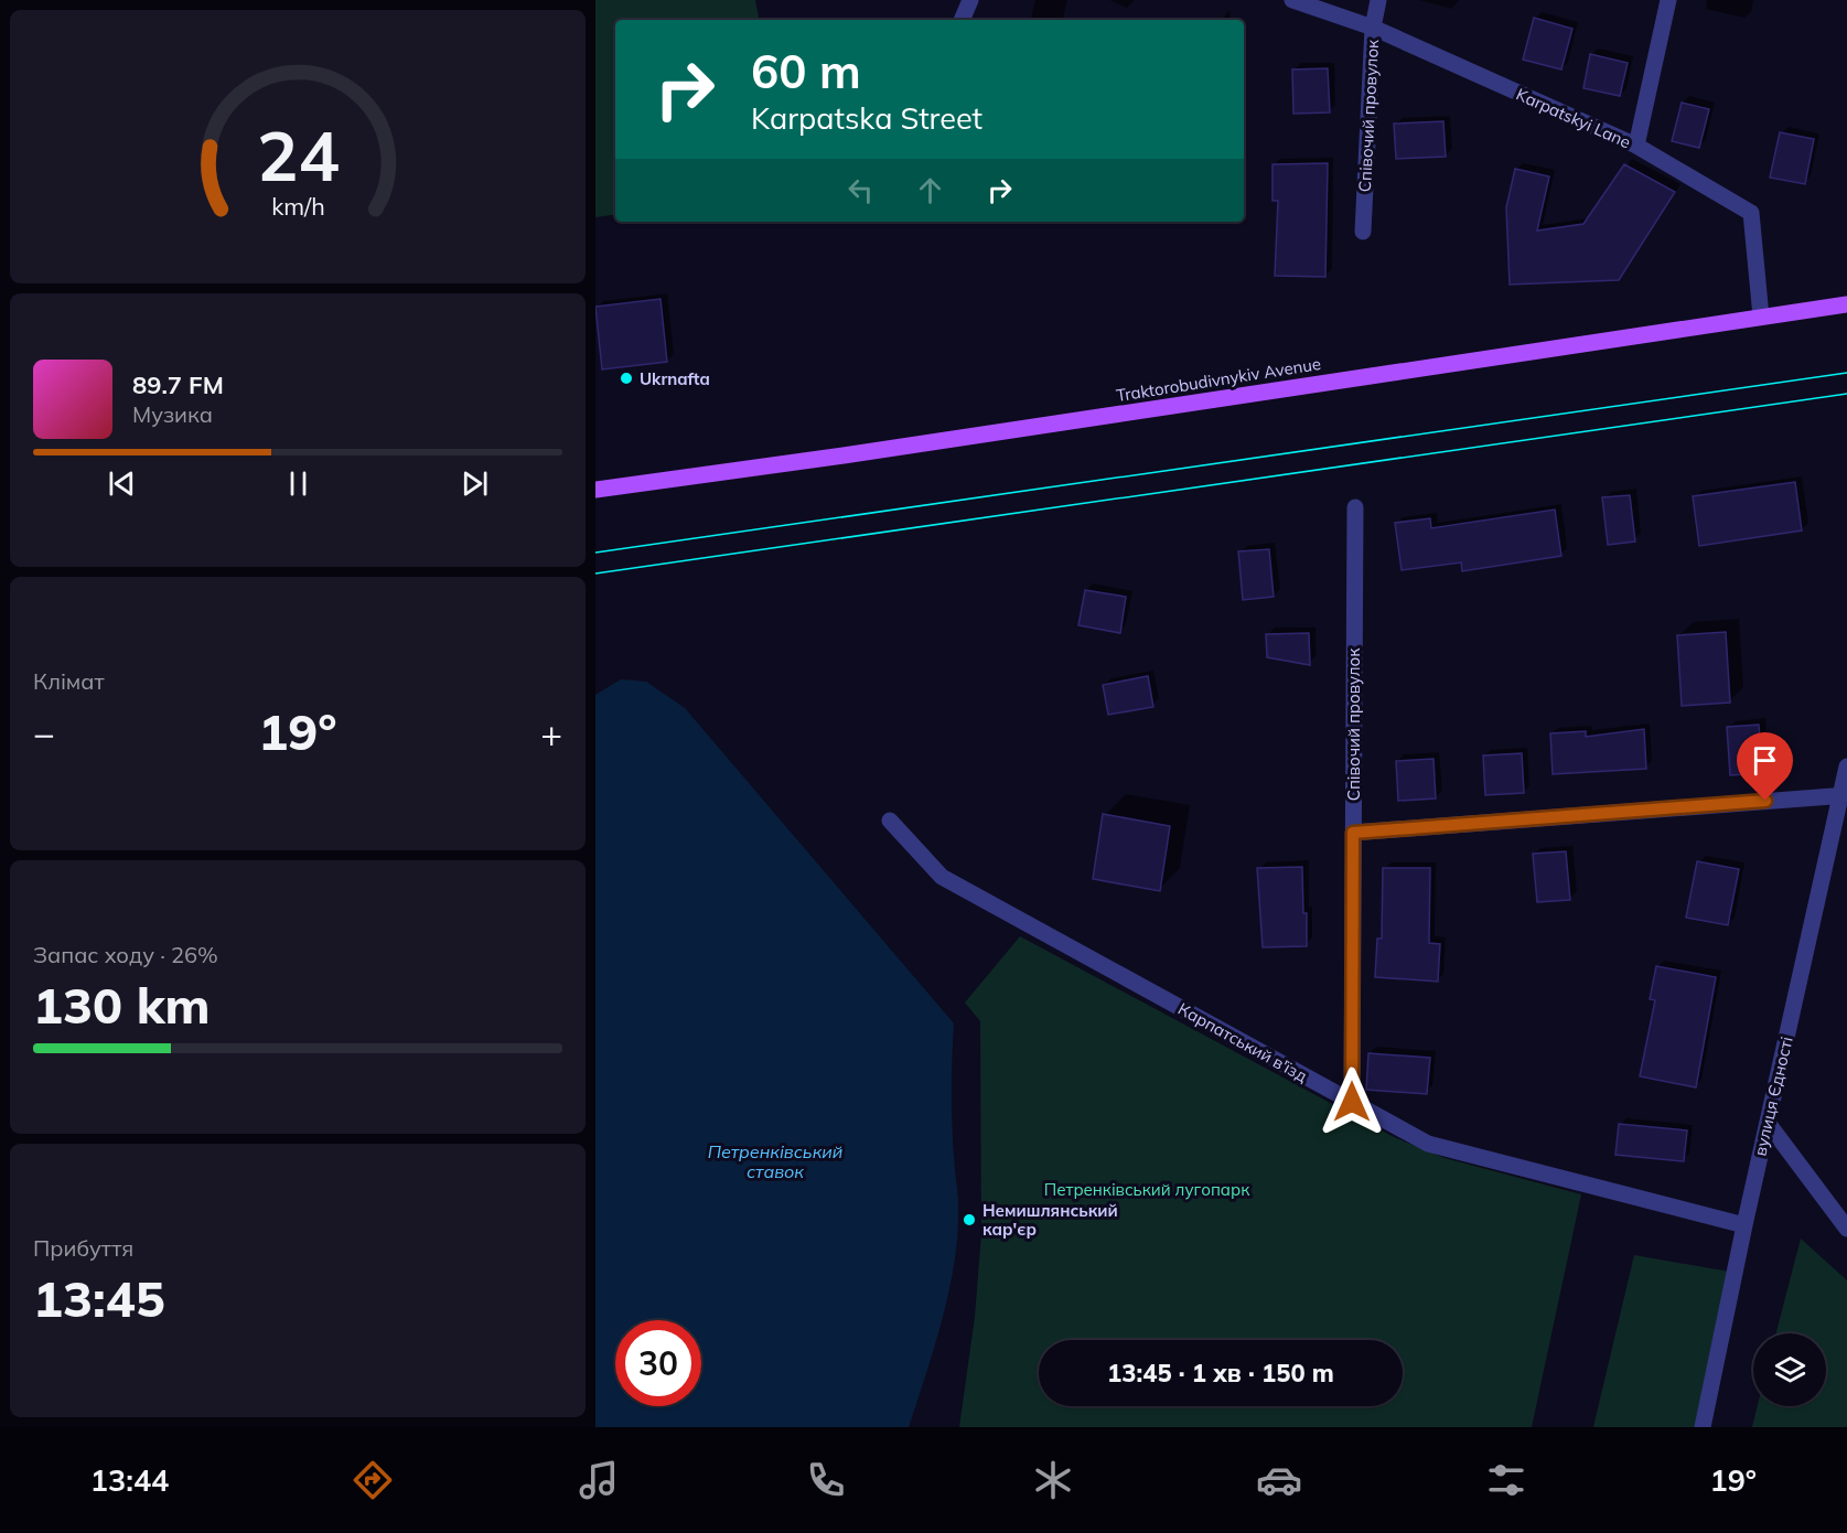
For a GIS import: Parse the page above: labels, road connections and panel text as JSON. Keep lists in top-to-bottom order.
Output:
{
  "streets": {
    "main road": ["Traktorobudivnykiv Avenue"],
    "street": [
      "Співочий провулок",
      "Karpatskyi Lane",
      "Карпатський в'їзд",
      "вулиця Єдності"
    ]
  },
  "crossings": [
    ["Співочий провулок", "Karpatskyi Lane"],
    ["Співочий провулок", "Карпатський в'їзд"],
    ["Karpatskyi Lane", "Traktorobudivnykiv Avenue"],
    ["Карпатський в'їзд", "вулиця Єдності"]
  ],
  "water": ["Петренківський ставок"],
  "parks": ["Петренківський лугопарк"],
  "places": ["Ukrnafta", "Немишлянський кар'єр"],
  "page": {
    "turn": ["60 m", "Karpatska Street"],
    "song": ["89.7 FM", "Музика"],
    "tile": [
      "Клімат",
      ["Запас ходу · 26%", "130 km"],
      ["Прибуття", "13:45"]
    ],
    "heat": ["−", "19°", "+"],
    "limit": "30",
    "trip": "13:45 · 1 хв · 150 m",
    "tabs": ["13:44", "19°"],
    "gauge": ["24", "km/h"]
  }
}
